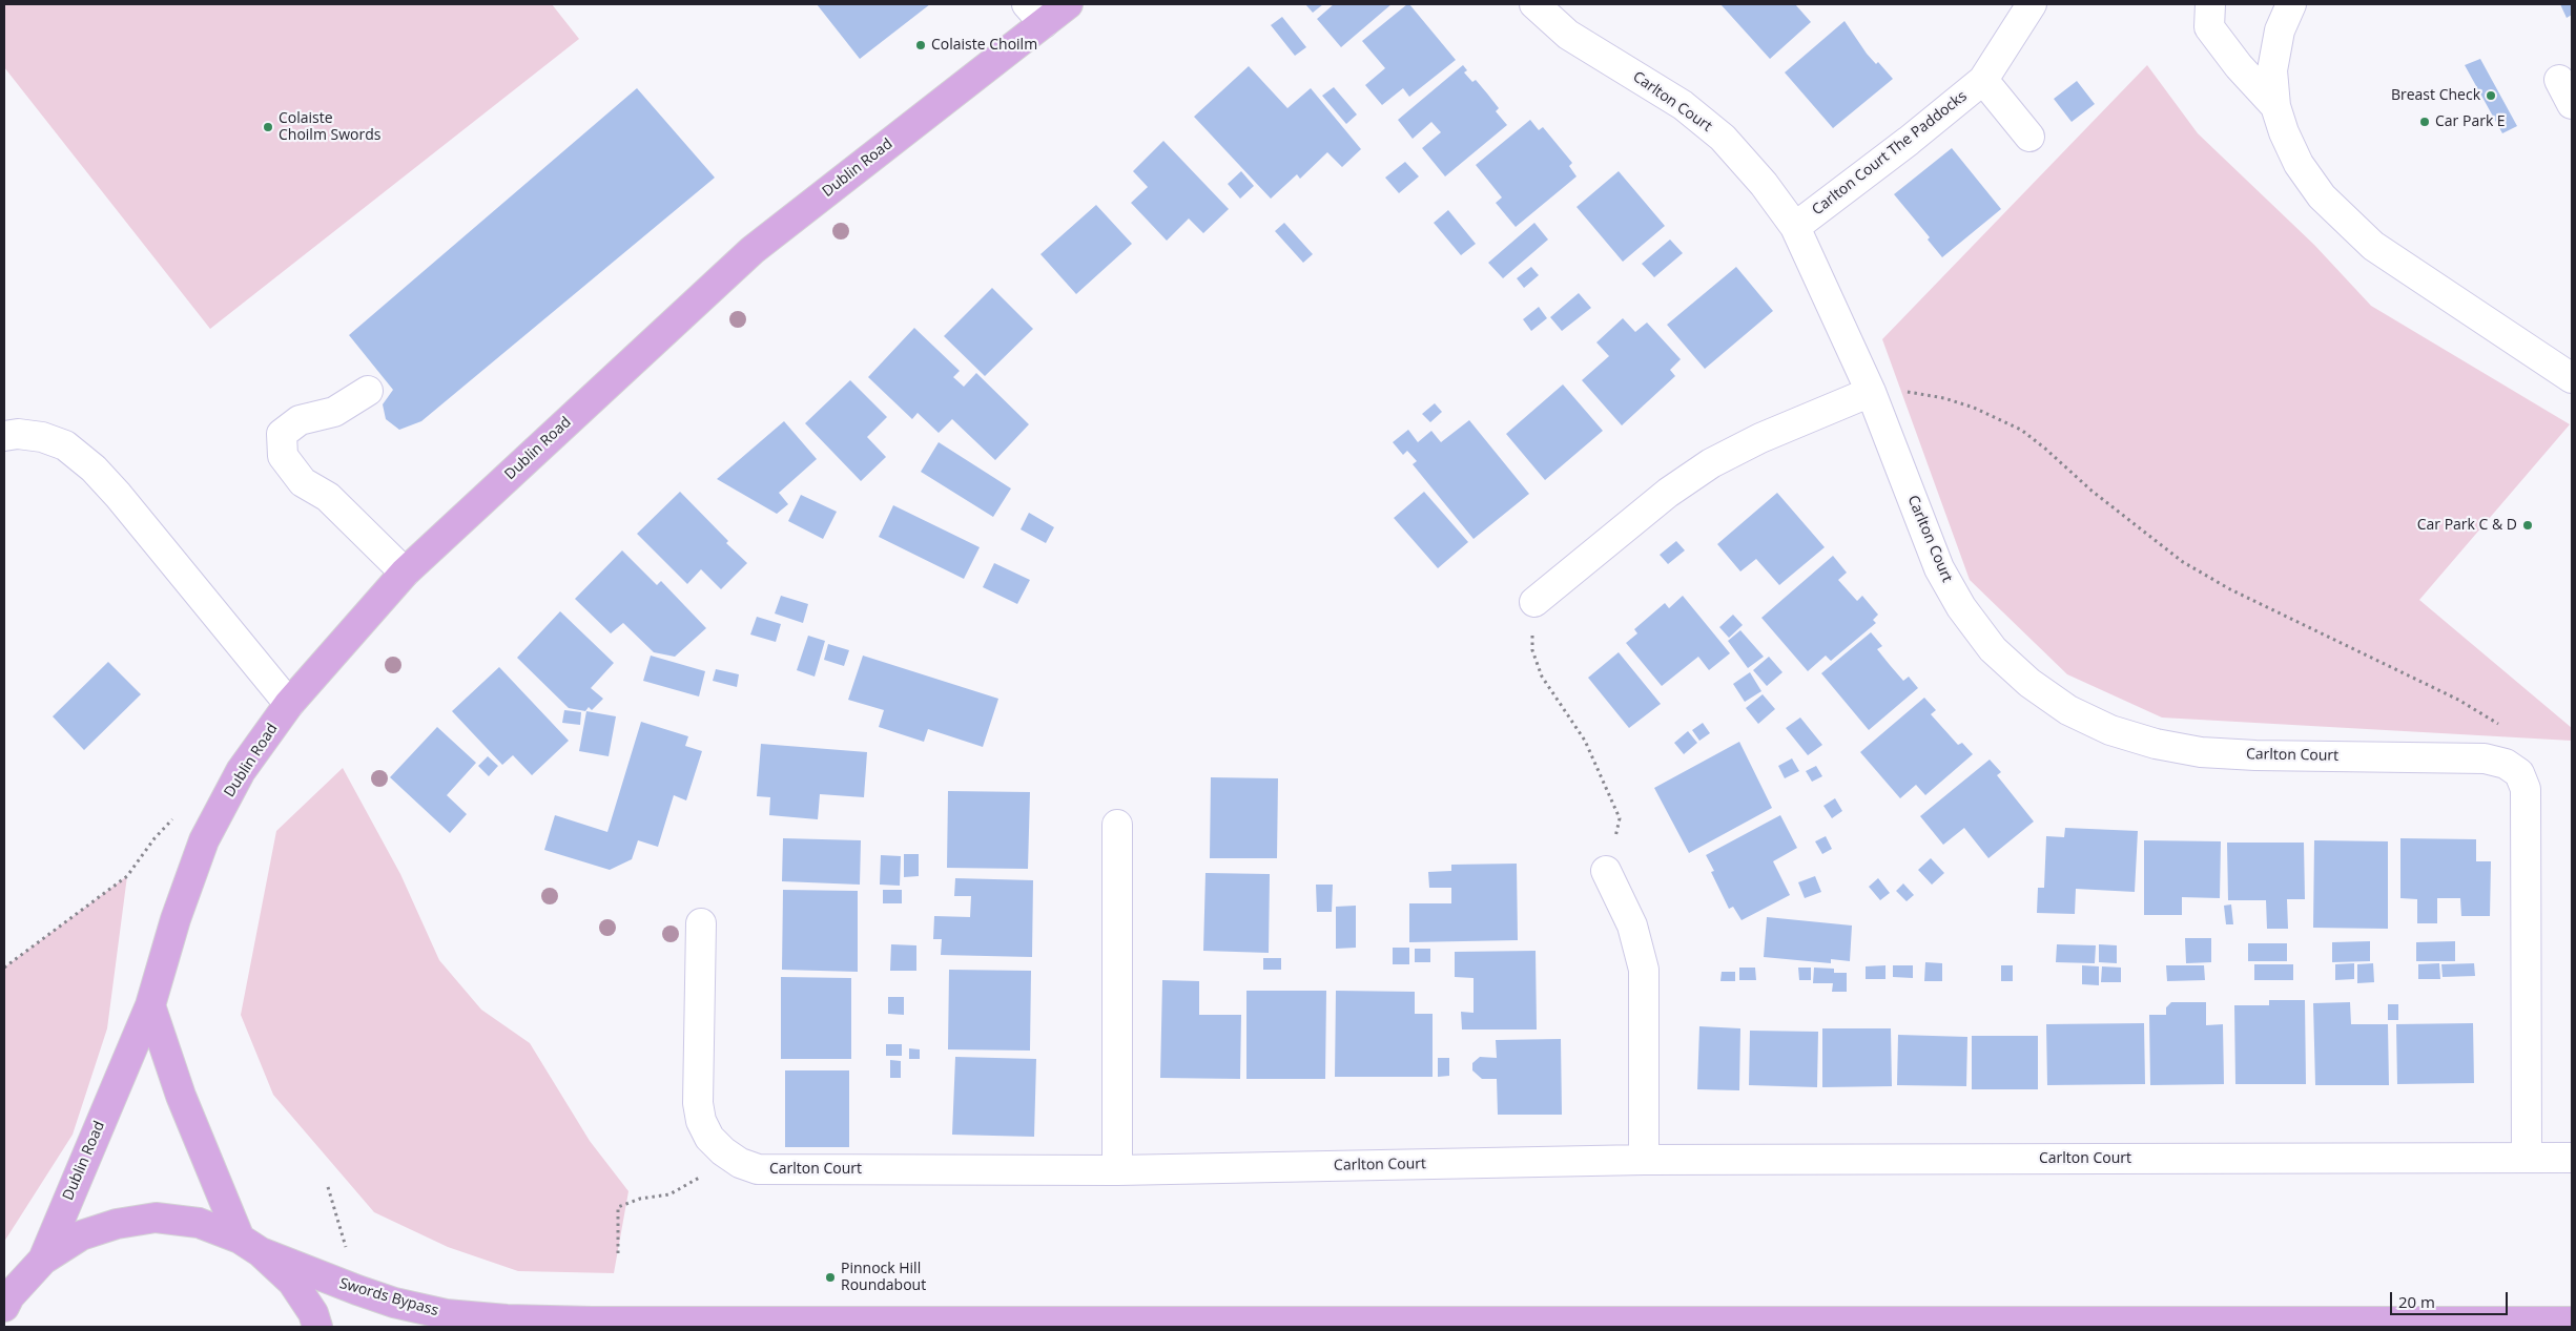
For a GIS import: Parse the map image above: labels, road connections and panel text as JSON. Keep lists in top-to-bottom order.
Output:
{
  "streets": {
    "main road": ["Dublin Road", "Swords Bypass"],
    "street": ["Carlton Court", "Carlton Court The Paddocks"]
  },
  "crossings": [
    ["Carlton Court", "Carlton Court The Paddocks"]
  ],
  "places": [
    "Colaiste Choilm",
    "Breast Check",
    "Car Park E",
    "Colaiste Choilm Swords",
    "Car Park C & D",
    "Pinnock Hill Roundabout"
  ],
  "scale_bar": "20 m"
}
